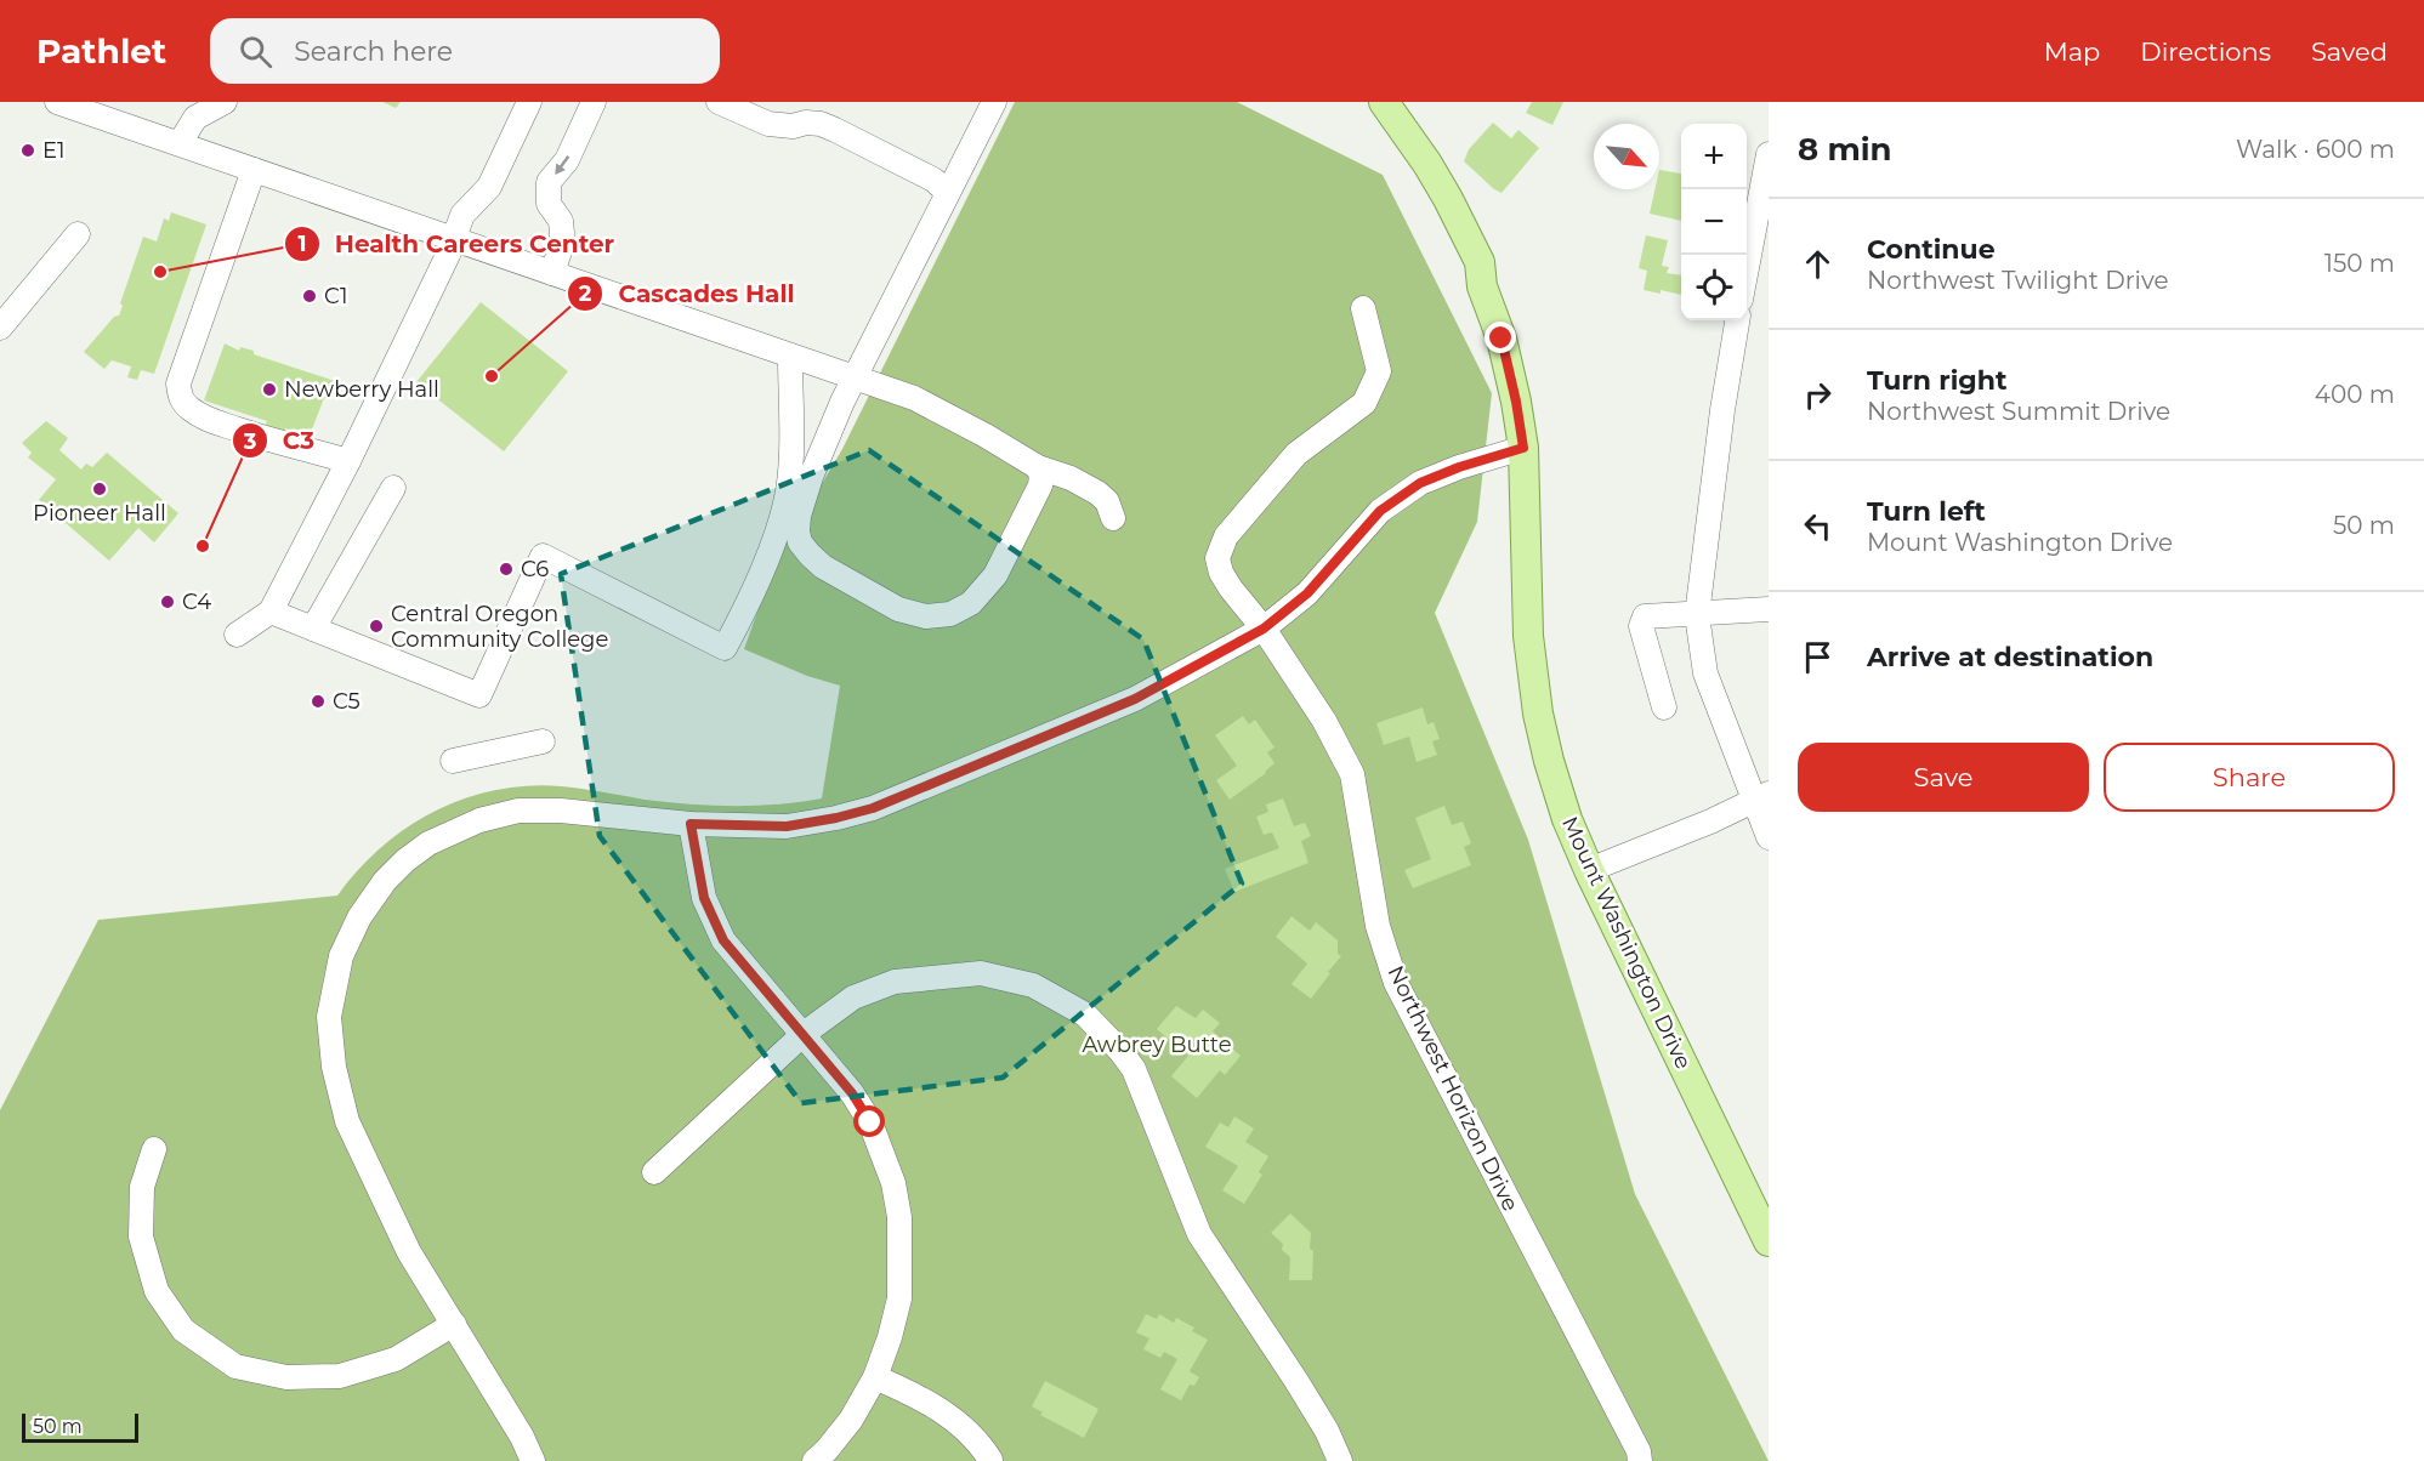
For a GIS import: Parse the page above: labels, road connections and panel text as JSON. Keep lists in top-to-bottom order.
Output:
{
  "streets": {
    "main road": ["Mount Washington Drive"],
    "street": ["Northwest Horizon Drive"]
  },
  "parks": ["Awbrey Butte"],
  "places": [
    "E1",
    "Health Careers Center",
    "C1",
    "Cascades Hall",
    "Newberry Hall",
    "Pioneer Hall",
    "C3",
    "C6",
    "C4",
    "Central Oregon Community College",
    "C5"
  ],
  "scale_bar": "50 m",
  "north": "bottom right",
  "page": {
    "header": "Pathlet",
    "search": "Search here",
    "nav": ["Map", "Directions", "Saved"],
    "heading": ["8 min", "Walk · 600 m"],
    "map_buttons": ["+", "−"],
    "list": [
      ["Continue", "Northwest Twilight Drive", "150 m"],
      ["Turn right", "Northwest Summit Drive", "400 m"],
      ["Turn left", "Mount Washington Drive", "50 m"],
      "Arrive at destination"
    ],
    "buttons": ["Save", "Share"],
    "scale": "50 m"
  }
}
